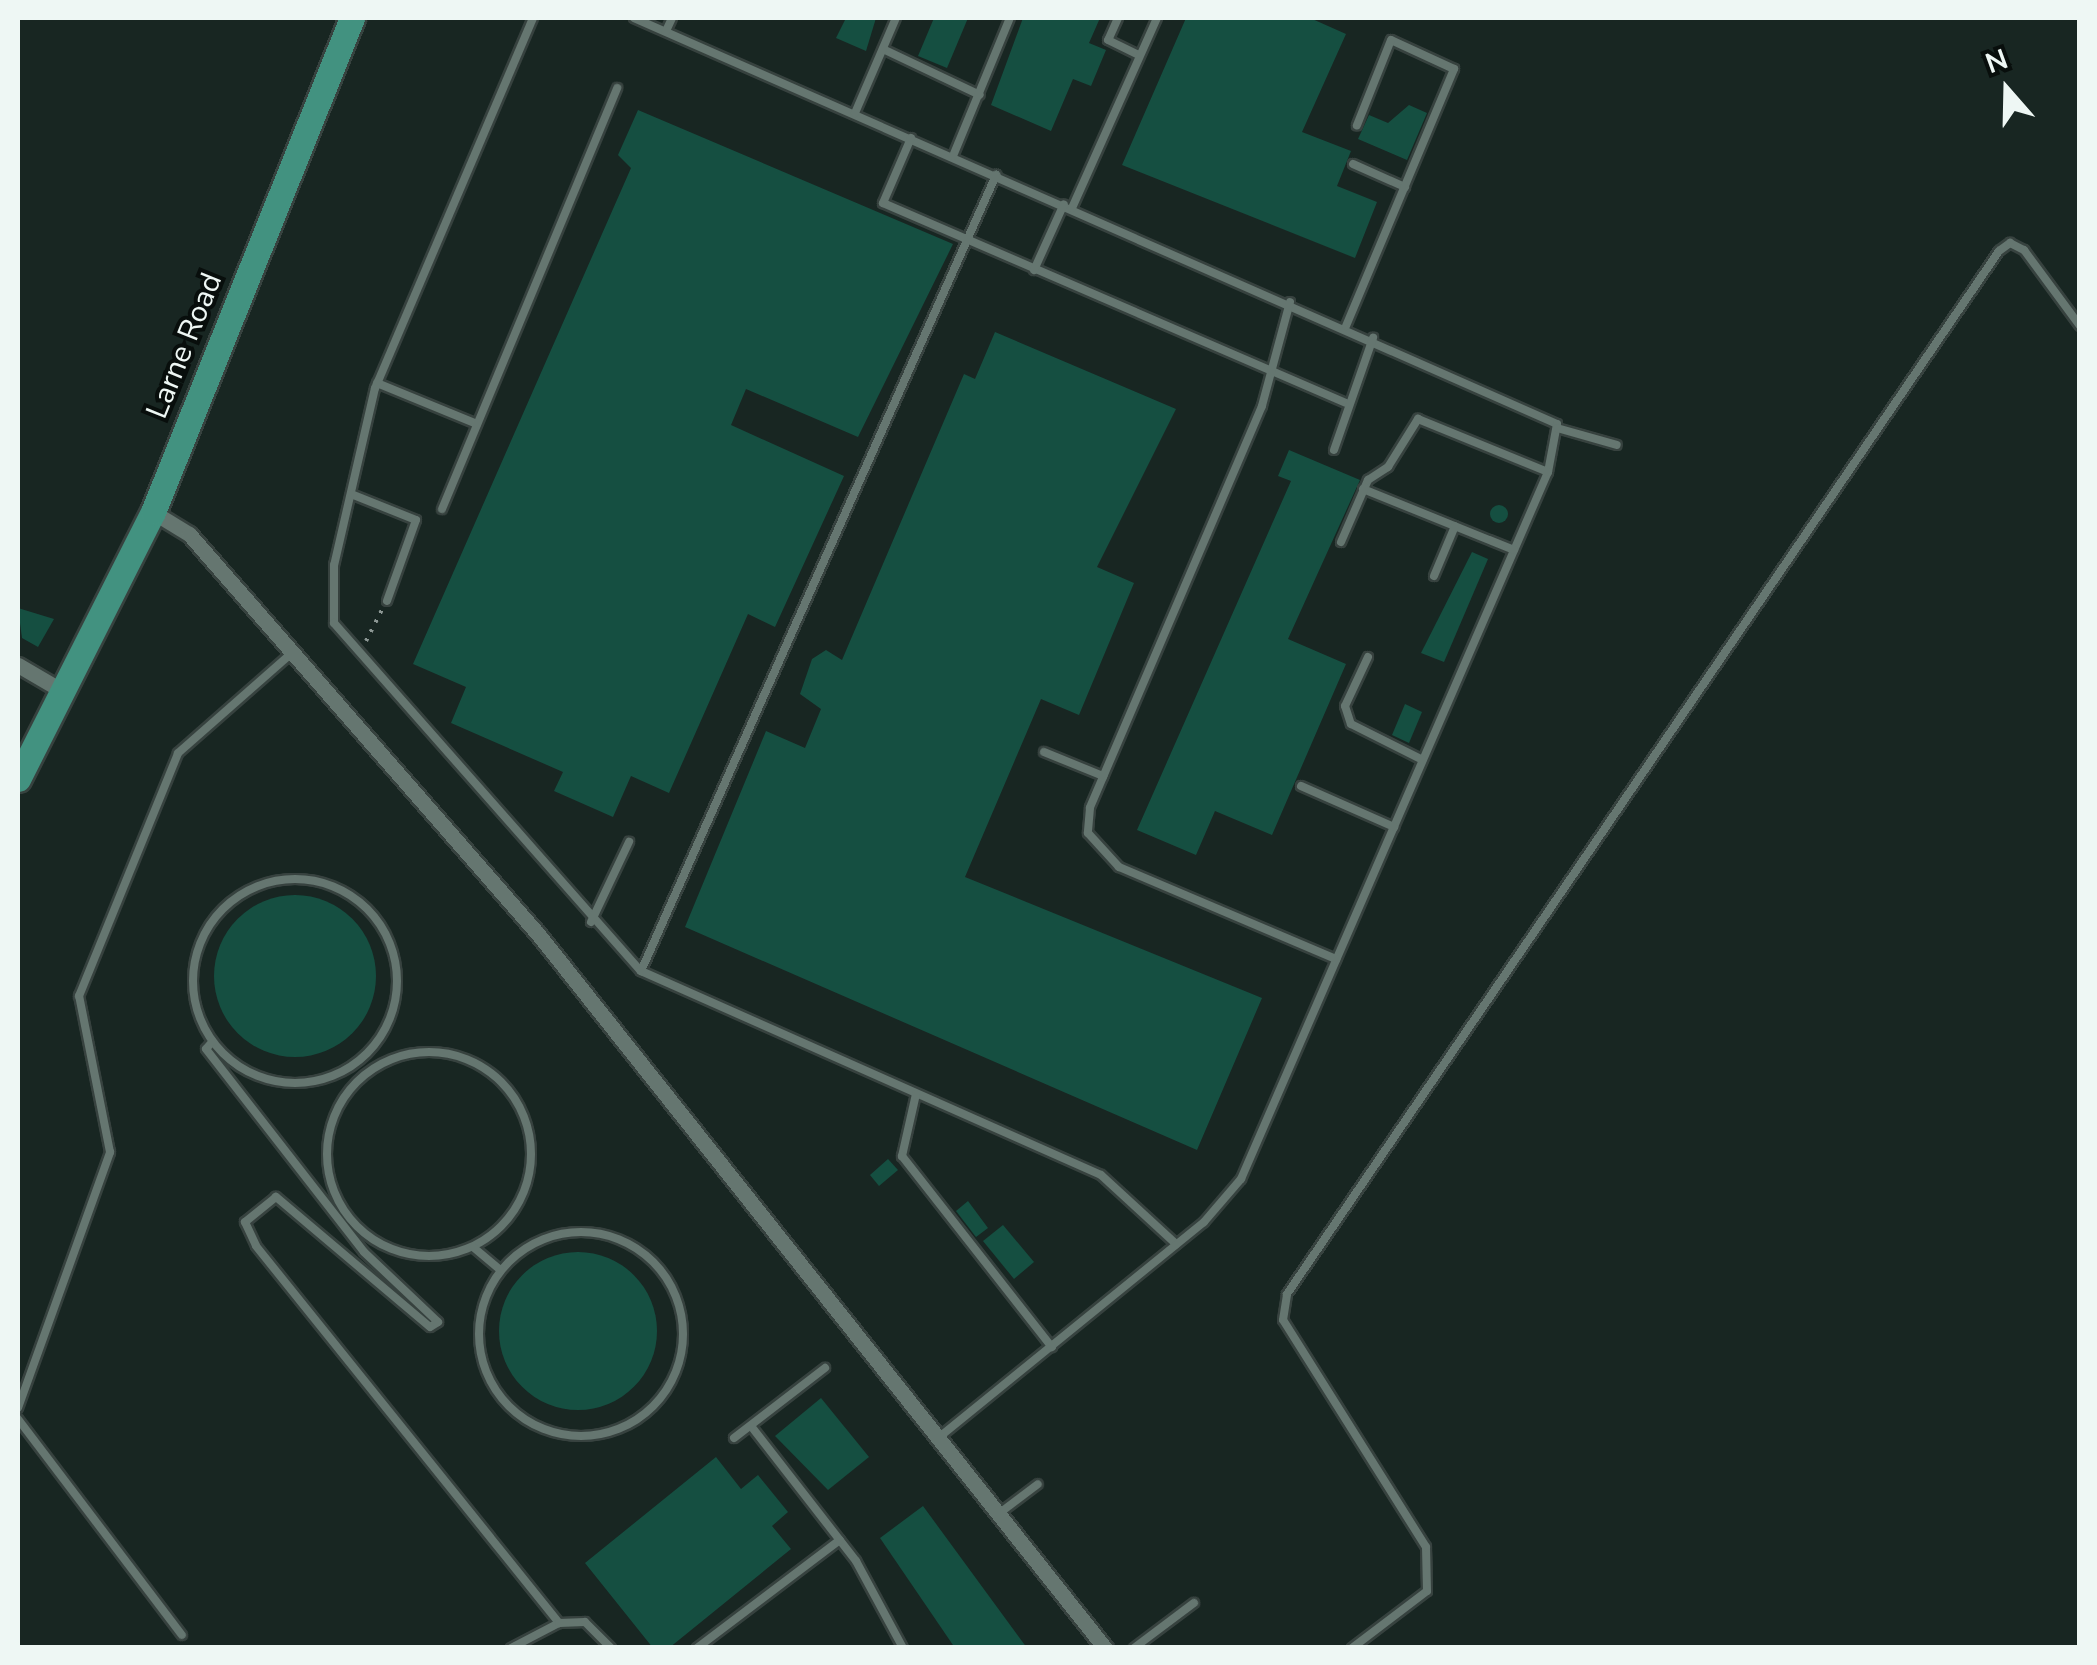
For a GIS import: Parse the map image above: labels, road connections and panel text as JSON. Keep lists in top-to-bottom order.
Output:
{
  "streets": {
    "main road": ["Larne Road"]
  },
  "north": "top"
}
